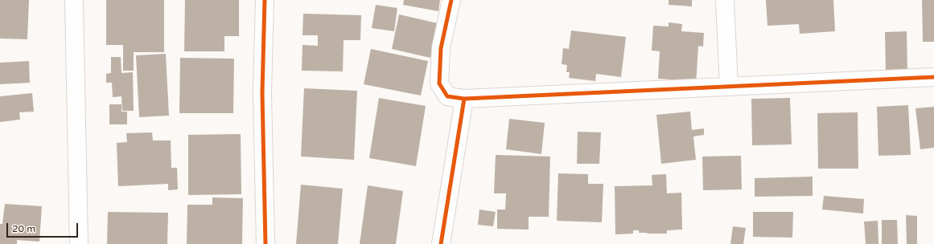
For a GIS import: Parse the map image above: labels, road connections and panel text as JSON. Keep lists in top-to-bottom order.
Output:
{
  "scale_bar": "20 m"
}
